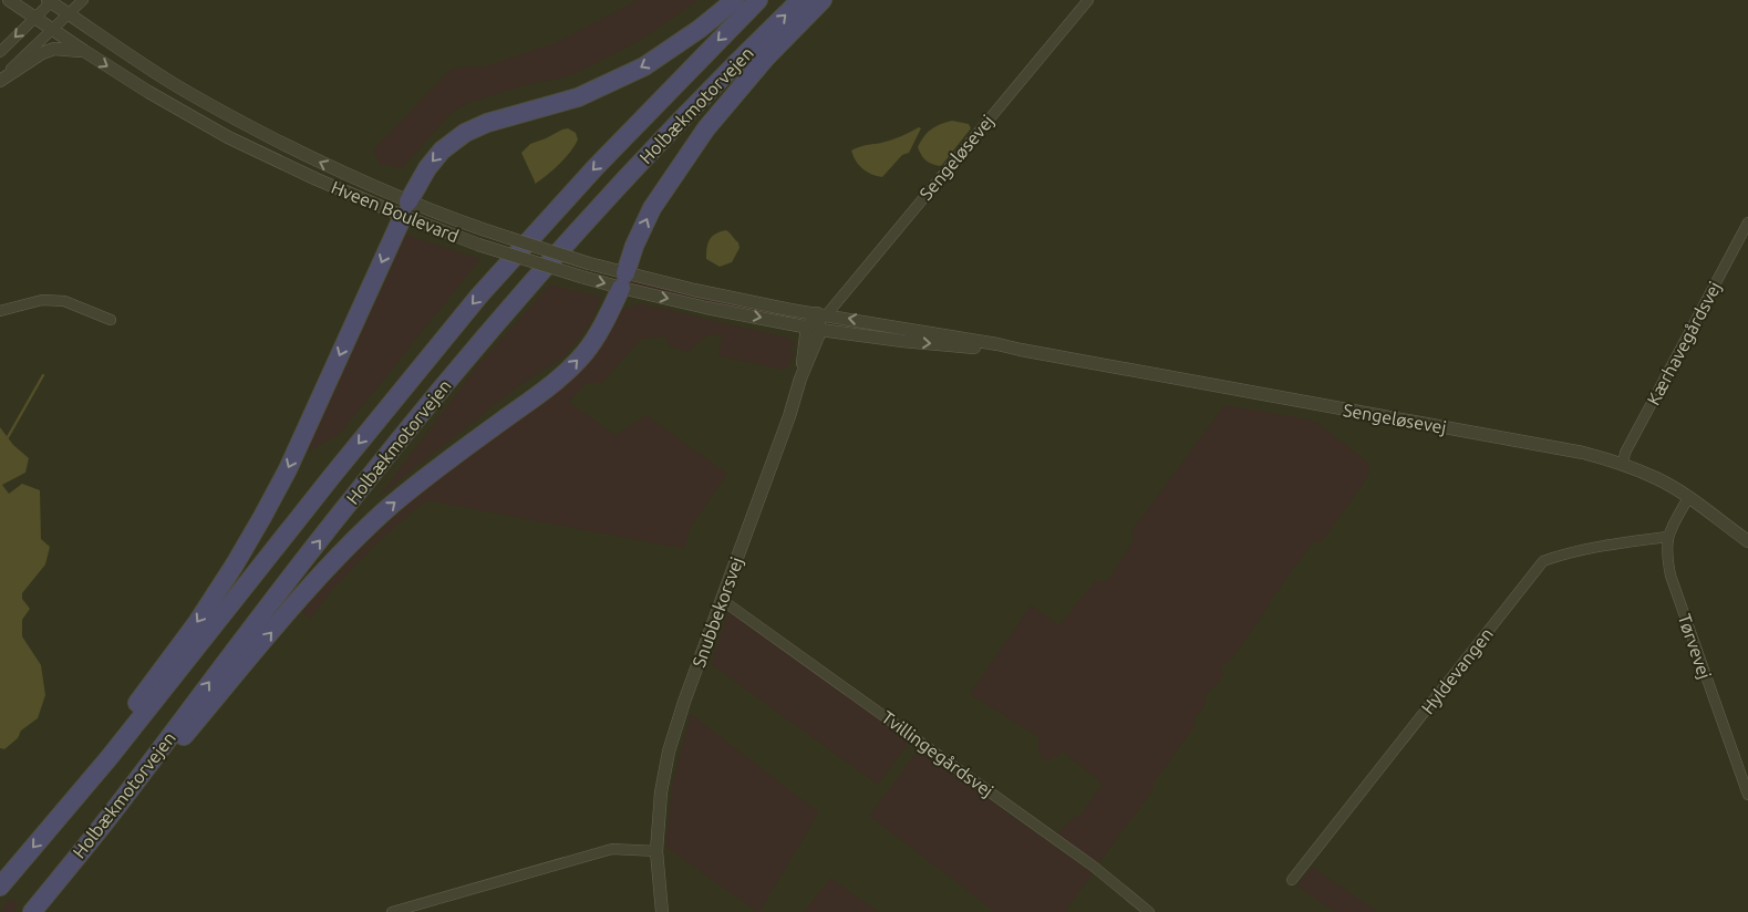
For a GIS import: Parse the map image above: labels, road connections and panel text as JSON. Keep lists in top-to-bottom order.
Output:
{
  "streets": {
    "highway": ["Holbækmotorvejen"],
    "street": [
      "Sengeløsevej",
      "Hveen Boulevard",
      "Kærhavegårdsvej",
      "Snubbekorsvej",
      "Tørvevej",
      "Hyldevangen",
      "Tvillingegårdsvej"
    ]
  },
  "crossings": [
    ["Sengeløsevej", "Hveen Boulevard"],
    ["Sengeløsevej", "Kærhavegårdsvej"],
    ["Sengeløsevej", "Snubbekorsvej"],
    ["Sengeløsevej", "Tørvevej"],
    ["Hveen Boulevard", "Snubbekorsvej"],
    ["Snubbekorsvej", "Tvillingegårdsvej"],
    ["Tørvevej", "Hyldevangen"]
  ]
}
